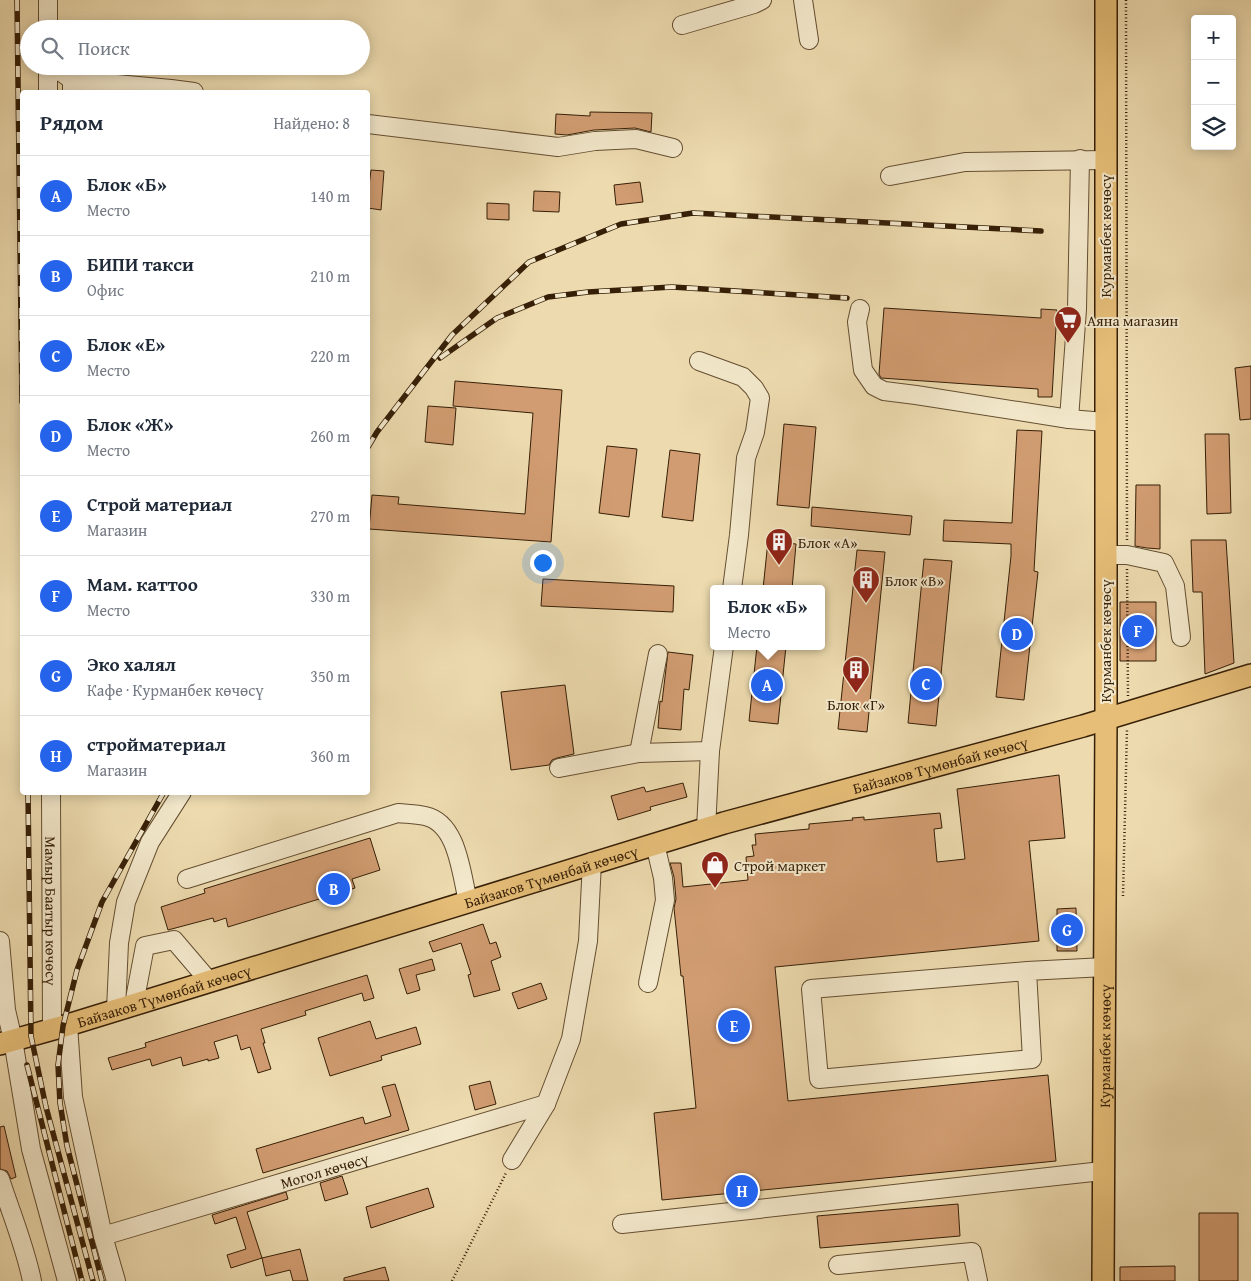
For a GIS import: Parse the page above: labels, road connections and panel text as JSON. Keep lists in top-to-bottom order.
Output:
{
  "streets": {
    "main road": ["Курманбек көчөсү", "Байзаков Түмөнбай көчөсү"],
    "street": ["Мамыр Баатыр көчөсү", "Могол көчөсү"]
  },
  "crossings": [
    ["Курманбек көчөсү", "Байзаков Түмөнбай көчөсү"],
    ["Байзаков Түмөнбай көчөсү", "Мамыр Баатыр көчөсү"]
  ],
  "places": {
    "supermarket": ["Аяна магазин"],
    "building": ["Блок «А»", "Блок «В»", "Блок «Г»"],
    "shop": ["Строй маркет"]
  },
  "page": {
    "map_buttons": ["+", "−"],
    "search": "Поиск",
    "heading": ["Рядом", "Найдено: 8"],
    "list": [
      {
        "mark": "A",
        "name": "Блок «Б»",
        "note": "Место",
        "value": "140 m"
      },
      {
        "mark": "B",
        "name": "БИПИ такси",
        "note": "Офис",
        "value": "210 m"
      },
      {
        "mark": "C",
        "name": "Блок «Е»",
        "note": "Место",
        "value": "220 m"
      },
      {
        "mark": "D",
        "name": "Блок «Ж»",
        "note": "Место",
        "value": "260 m"
      },
      {
        "mark": "E",
        "name": "Строй материал",
        "note": "Магазин",
        "value": "270 m"
      },
      {
        "mark": "F",
        "name": "Мам. каттоо",
        "note": "Место",
        "value": "330 m"
      },
      {
        "mark": "G",
        "name": "Эко халял",
        "note": "Кафе · Курманбек көчөсү",
        "value": "350 m"
      },
      {
        "mark": "H",
        "name": "стройматериал",
        "note": "Магазин",
        "value": "360 m"
      }
    ],
    "popup": ["Блок «Б»", "Место"],
    "pins": [
      "F",
      "D",
      "C",
      "A",
      "B",
      "G",
      "E",
      "H"
    ]
  }
}
